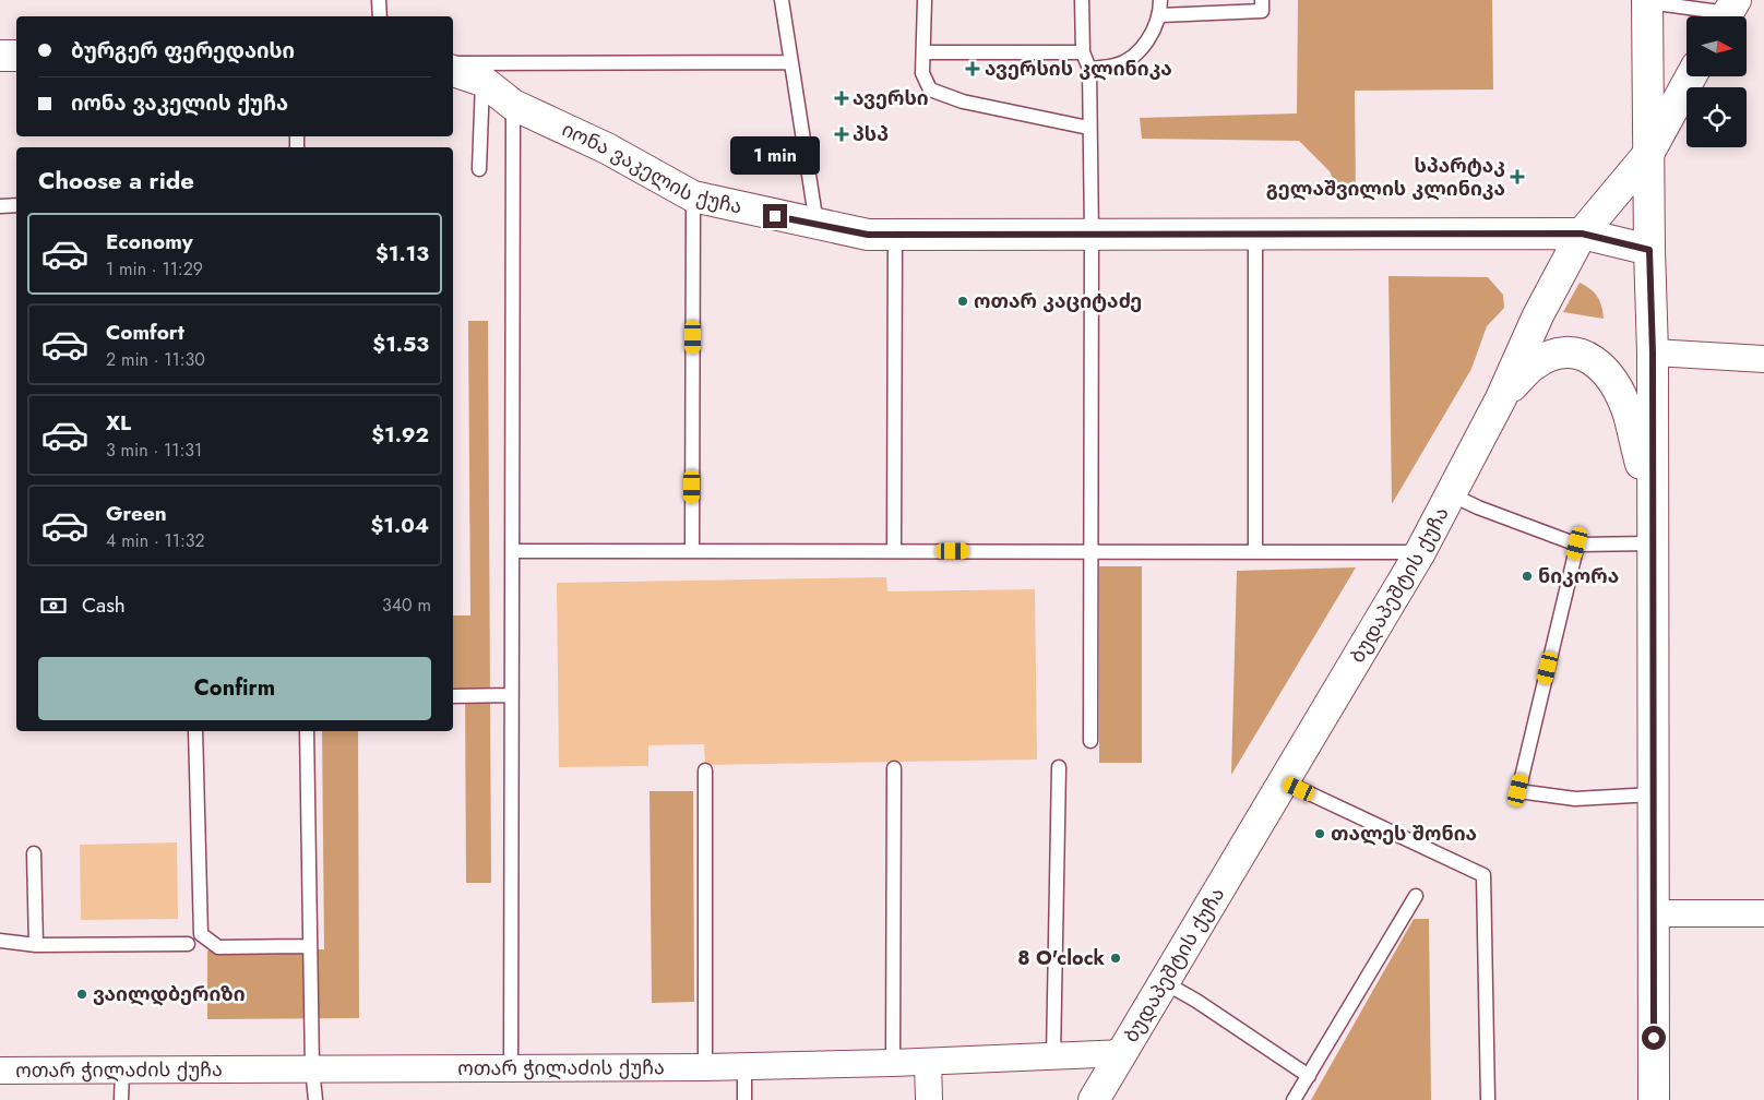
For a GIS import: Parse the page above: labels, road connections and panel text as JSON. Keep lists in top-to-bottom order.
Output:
{
  "streets": {
    "main road": ["იონა ვაკელის ქუჩა", "ბუდაპეშტის ქუჩა"],
    "street": ["ოთარ ჭილაძის ქუჩა"]
  },
  "crossings": [
    ["იონა ვაკელის ქუჩა", "ბუდაპეშტის ქუჩა"],
    ["ბუდაპეშტის ქუჩა", "ოთარ ჭილაძის ქუჩა"]
  ],
  "places": {
    "health": [
      "ავერსის კლინიკა",
      "ავერსი",
      "პსპ",
      "სპარტაკ გელაშვილის კლინიკა"
    ],
    "other": [
      "ოთარ კაციტაძე",
      "ნიკორა",
      "თალეს შონია",
      "8 O'clock",
      "ვაილდბერიზი"
    ]
  },
  "north": "right",
  "page": {
    "banner": ["ბურგერ ფერედაისი", "იონა ვაკელის ქუჩა"],
    "bubble": "1 min",
    "heading": "Choose a ride",
    "list": [
      {
        "name": "Economy",
        "note": "1 min · 11:29",
        "value": "$1.13"
      },
      {
        "name": "Comfort",
        "note": "2 min · 11:30",
        "value": "$1.53"
      },
      {
        "name": "XL",
        "note": "3 min · 11:31",
        "value": "$1.92"
      },
      {
        "name": "Green",
        "note": "4 min · 11:32",
        "value": "$1.04"
      }
    ],
    "pay": ["Cash", "340 m"],
    "buttons": "Confirm"
  }
}
